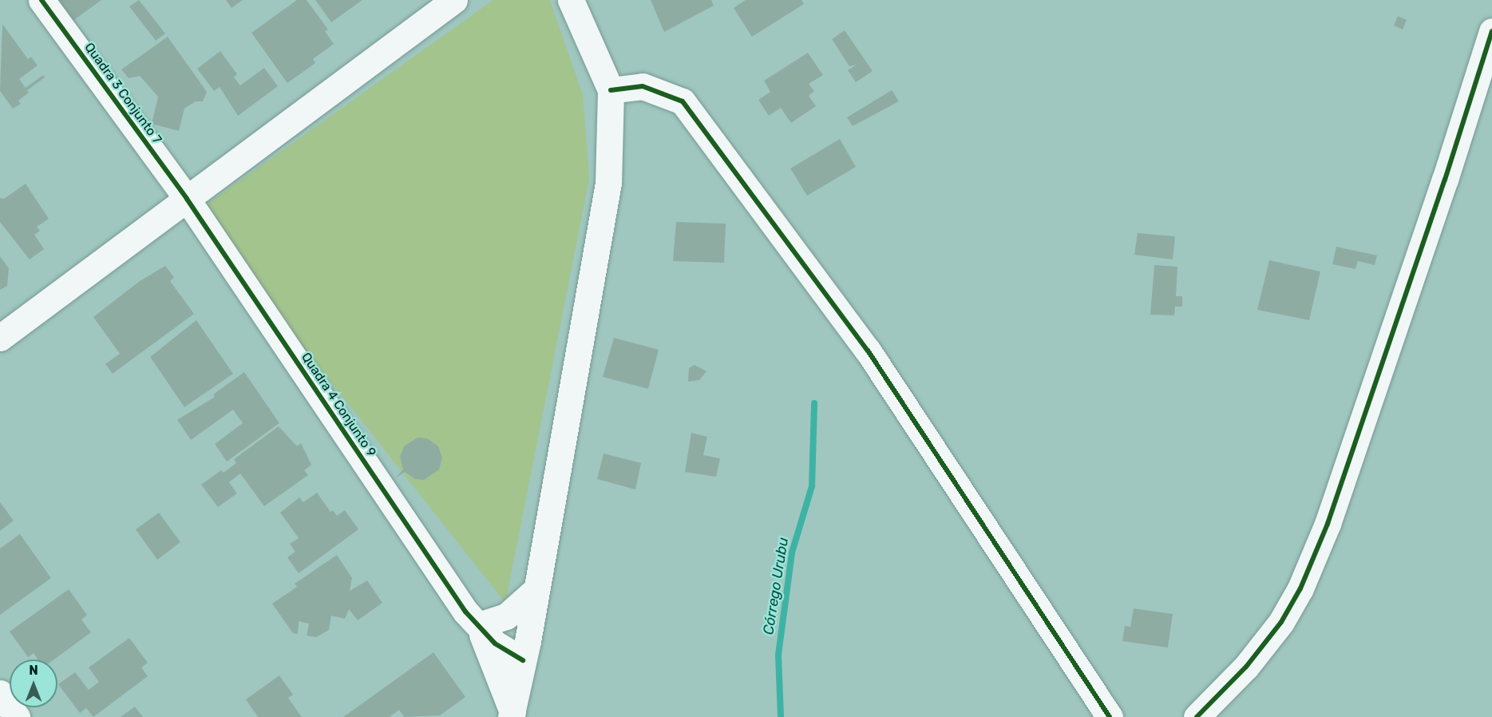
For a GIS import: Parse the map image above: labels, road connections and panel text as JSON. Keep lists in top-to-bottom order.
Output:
{
  "streets": {
    "street": ["Quadra 3 Conjunto 7", "Quadra 4 Conjunto 9"]
  },
  "crossings": [
    ["Quadra 3 Conjunto 7", "Quadra 4 Conjunto 9"]
  ],
  "water": ["Córrego Urubu"],
  "north": "top"
}
